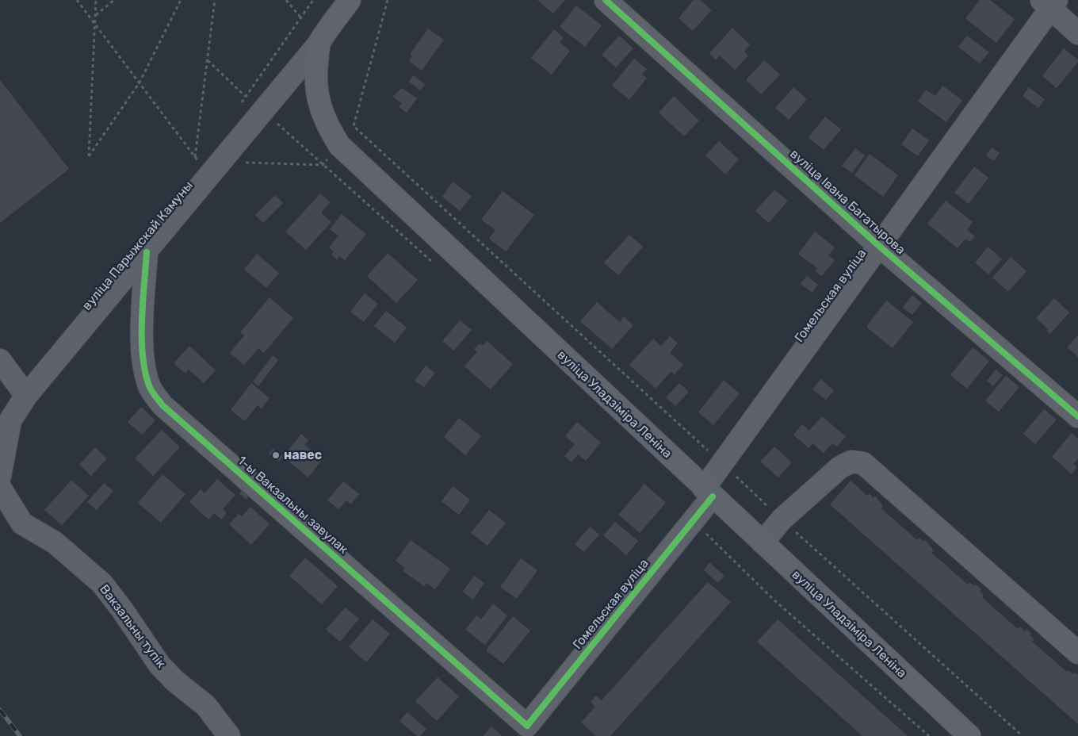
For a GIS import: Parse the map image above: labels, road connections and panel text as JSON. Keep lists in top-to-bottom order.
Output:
{
  "streets": {
    "main road": ["вуліца Парыжскай Камуны", "вуліца Уладзіміра Леніна"],
    "street": [
      "вуліца Івана Багатырова",
      "Гомельская вуліца",
      "1-ы Вакзальны завулак",
      "Вакзальны тупік"
    ]
  },
  "crossings": [
    ["вуліца Івана Багатырова", "Гомельская вуліца"],
    ["вуліца Парыжскай Камуны", "вуліца Уладзіміра Леніна"],
    ["вуліца Парыжскай Камуны", "1-ы Вакзальны завулак"],
    ["Гомельская вуліца", "вуліца Уладзіміра Леніна"],
    ["Гомельская вуліца", "1-ы Вакзальны завулак"]
  ],
  "places": ["навес"]
}
